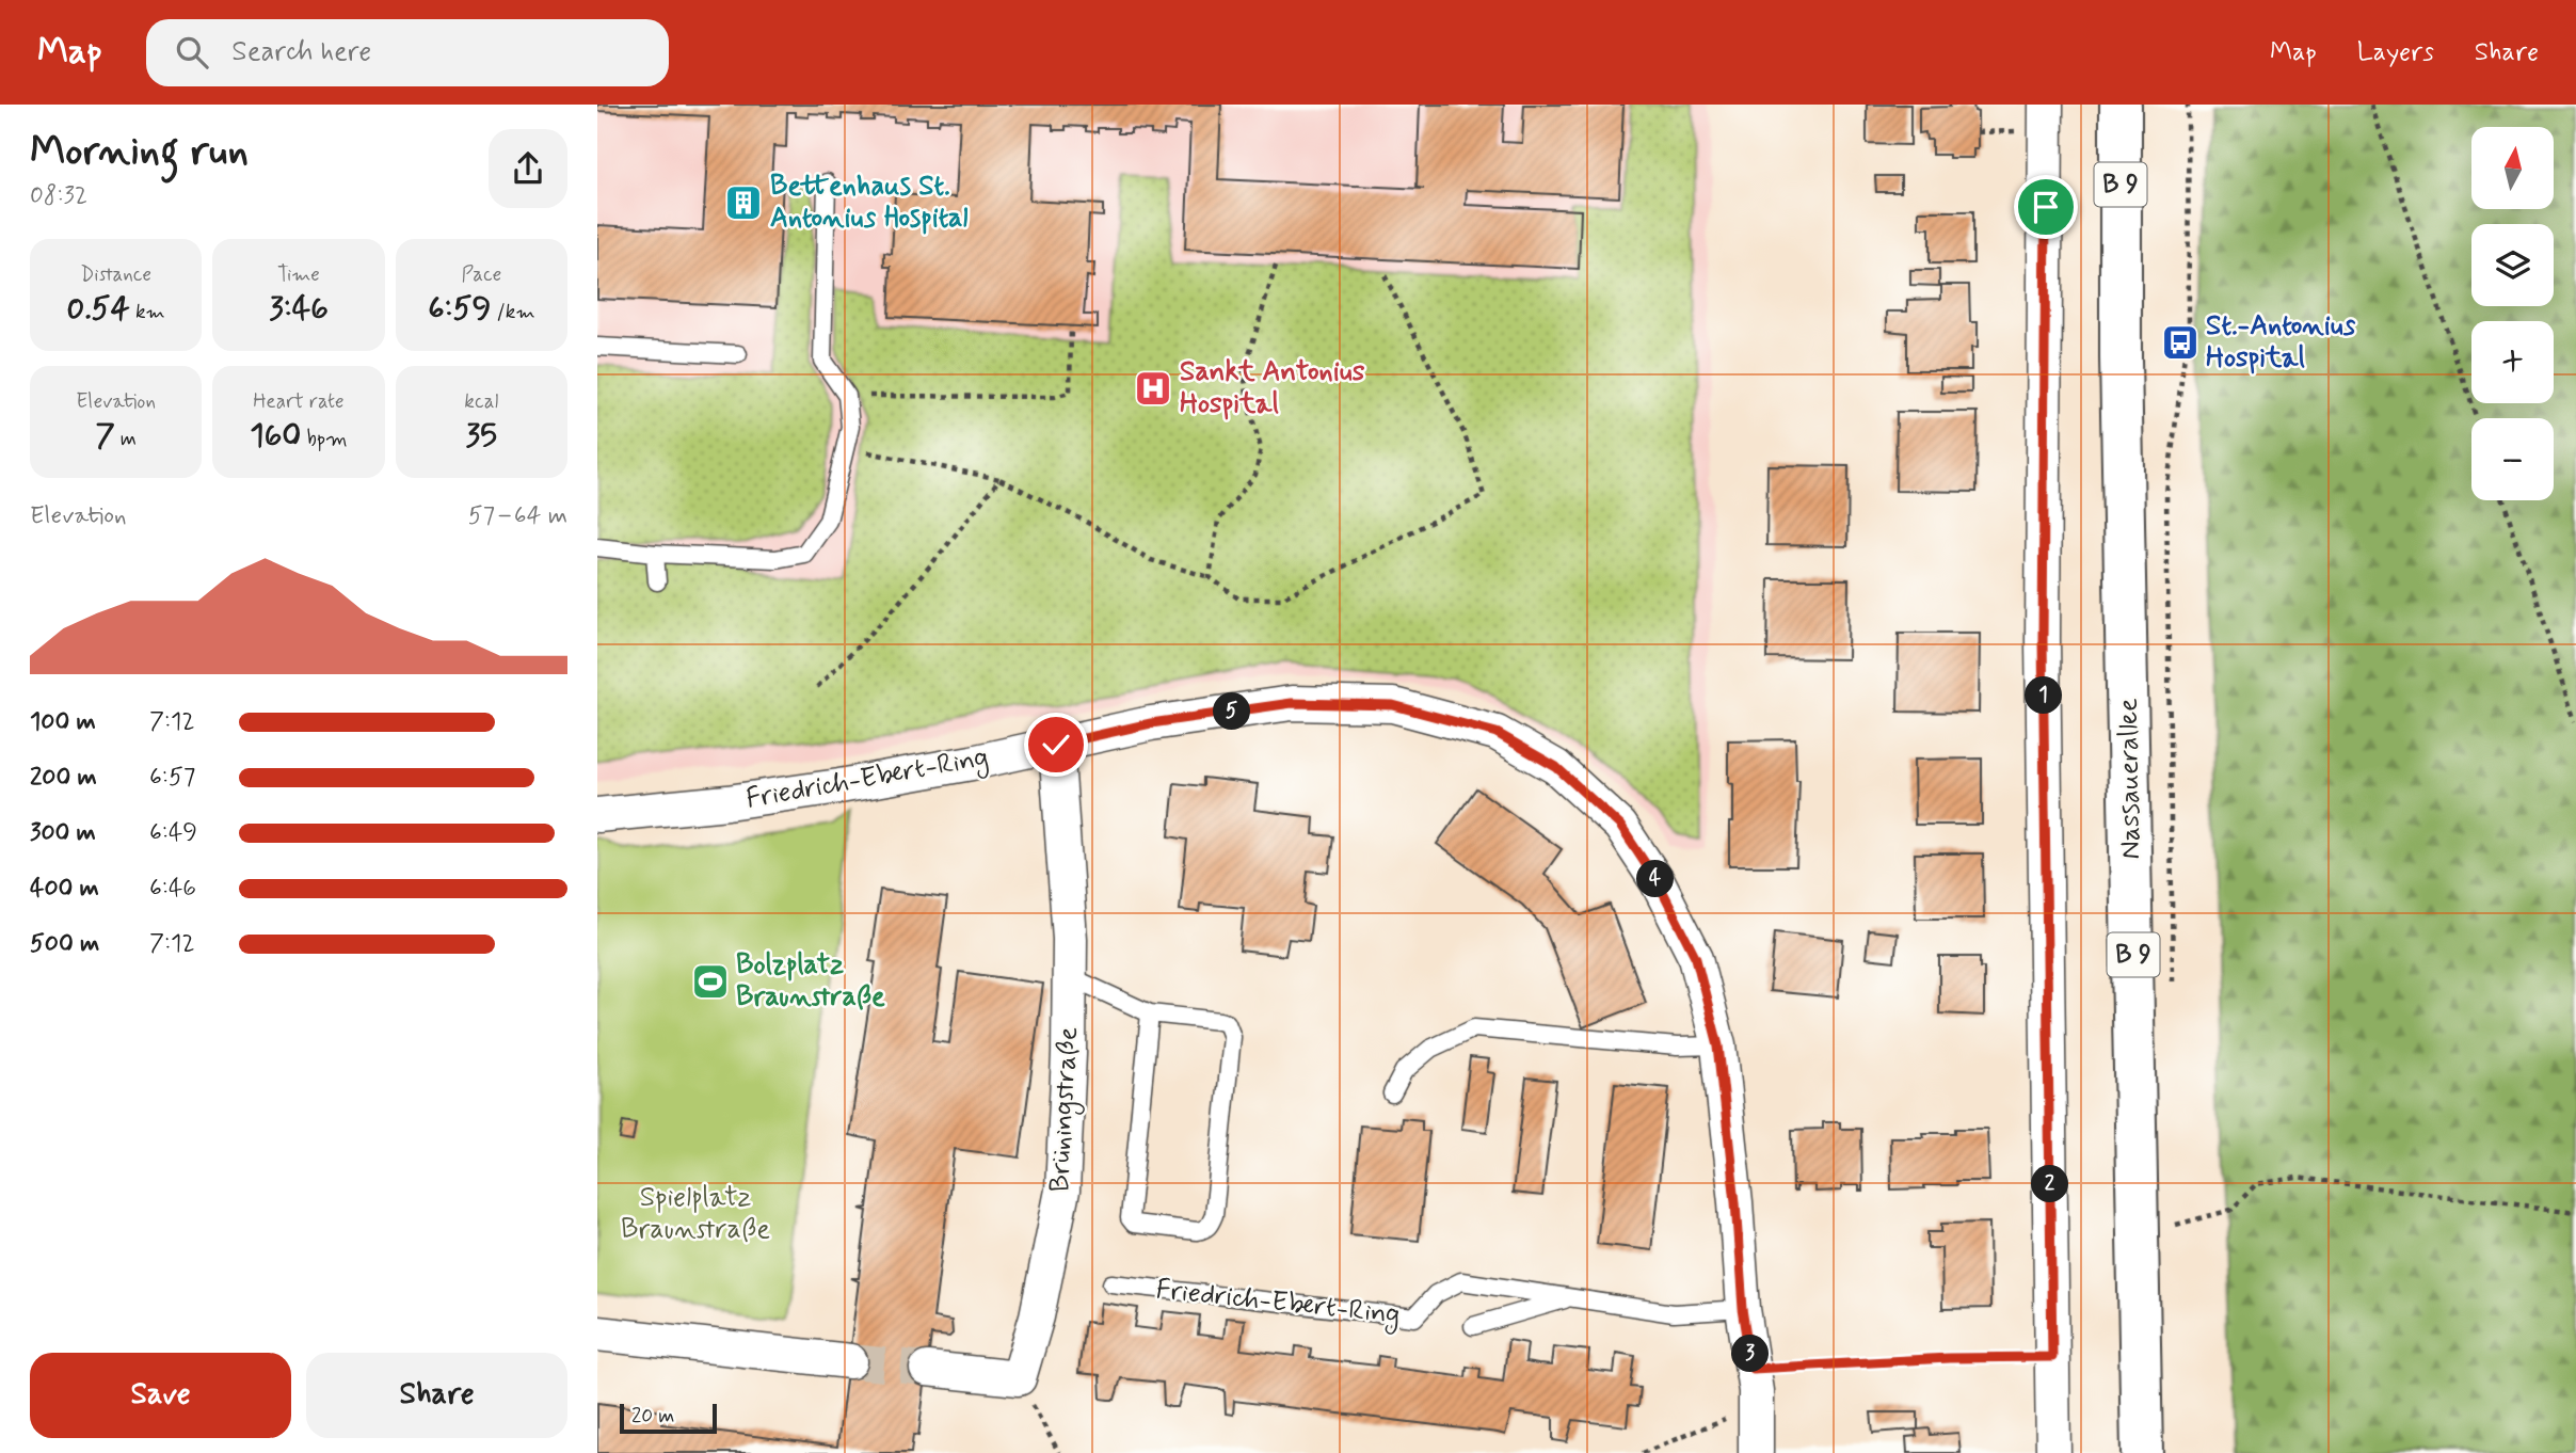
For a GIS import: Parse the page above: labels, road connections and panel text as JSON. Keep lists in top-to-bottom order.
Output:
{
  "streets": {
    "main road": ["B 9", "Nassauerallee"],
    "street": ["Friedrich-Ebert-Ring", "Brüningstraße"]
  },
  "crossings": [
    ["Friedrich-Ebert-Ring", "Brüningstraße"]
  ],
  "parks": ["Spielplatz Braunstraße"],
  "places": {
    "building": ["Bettenhaus St. Antonius Hospital"],
    "bus stop": ["St.-Antonius Hospital"],
    "hospital": ["Sankt Antonius Hospital"],
    "sports": ["Bolzplatz Braunstraße"]
  },
  "scale_bar": "20 m",
  "north": "top",
  "page": {
    "header": "Map",
    "search": "Search here",
    "nav": ["Map", "Layers", "Share"],
    "heading": ["Morning run", "08:32"],
    "map_buttons": ["+", "−"],
    "stats": [
      ["Distance", "0.54 km"],
      ["Time", "3:46"],
      ["Pace", "6:59 /km"],
      ["Elevation", "7 m"],
      ["Heart rate", "160 bpm"],
      ["kcal", "35"]
    ],
    "chart": ["Elevation", "57–64 m"],
    "pins": [
      "1",
      "5",
      "4",
      "2",
      "3"
    ],
    "list": [
      {
        "name": "100 m",
        "note": "7:12"
      },
      {
        "name": "200 m",
        "note": "6:57"
      },
      {
        "name": "300 m",
        "note": "6:49"
      },
      {
        "name": "400 m",
        "note": "6:46"
      },
      {
        "name": "500 m",
        "note": "7:12"
      }
    ],
    "buttons": ["Save", "Share"],
    "scale": "20 m"
  }
}
